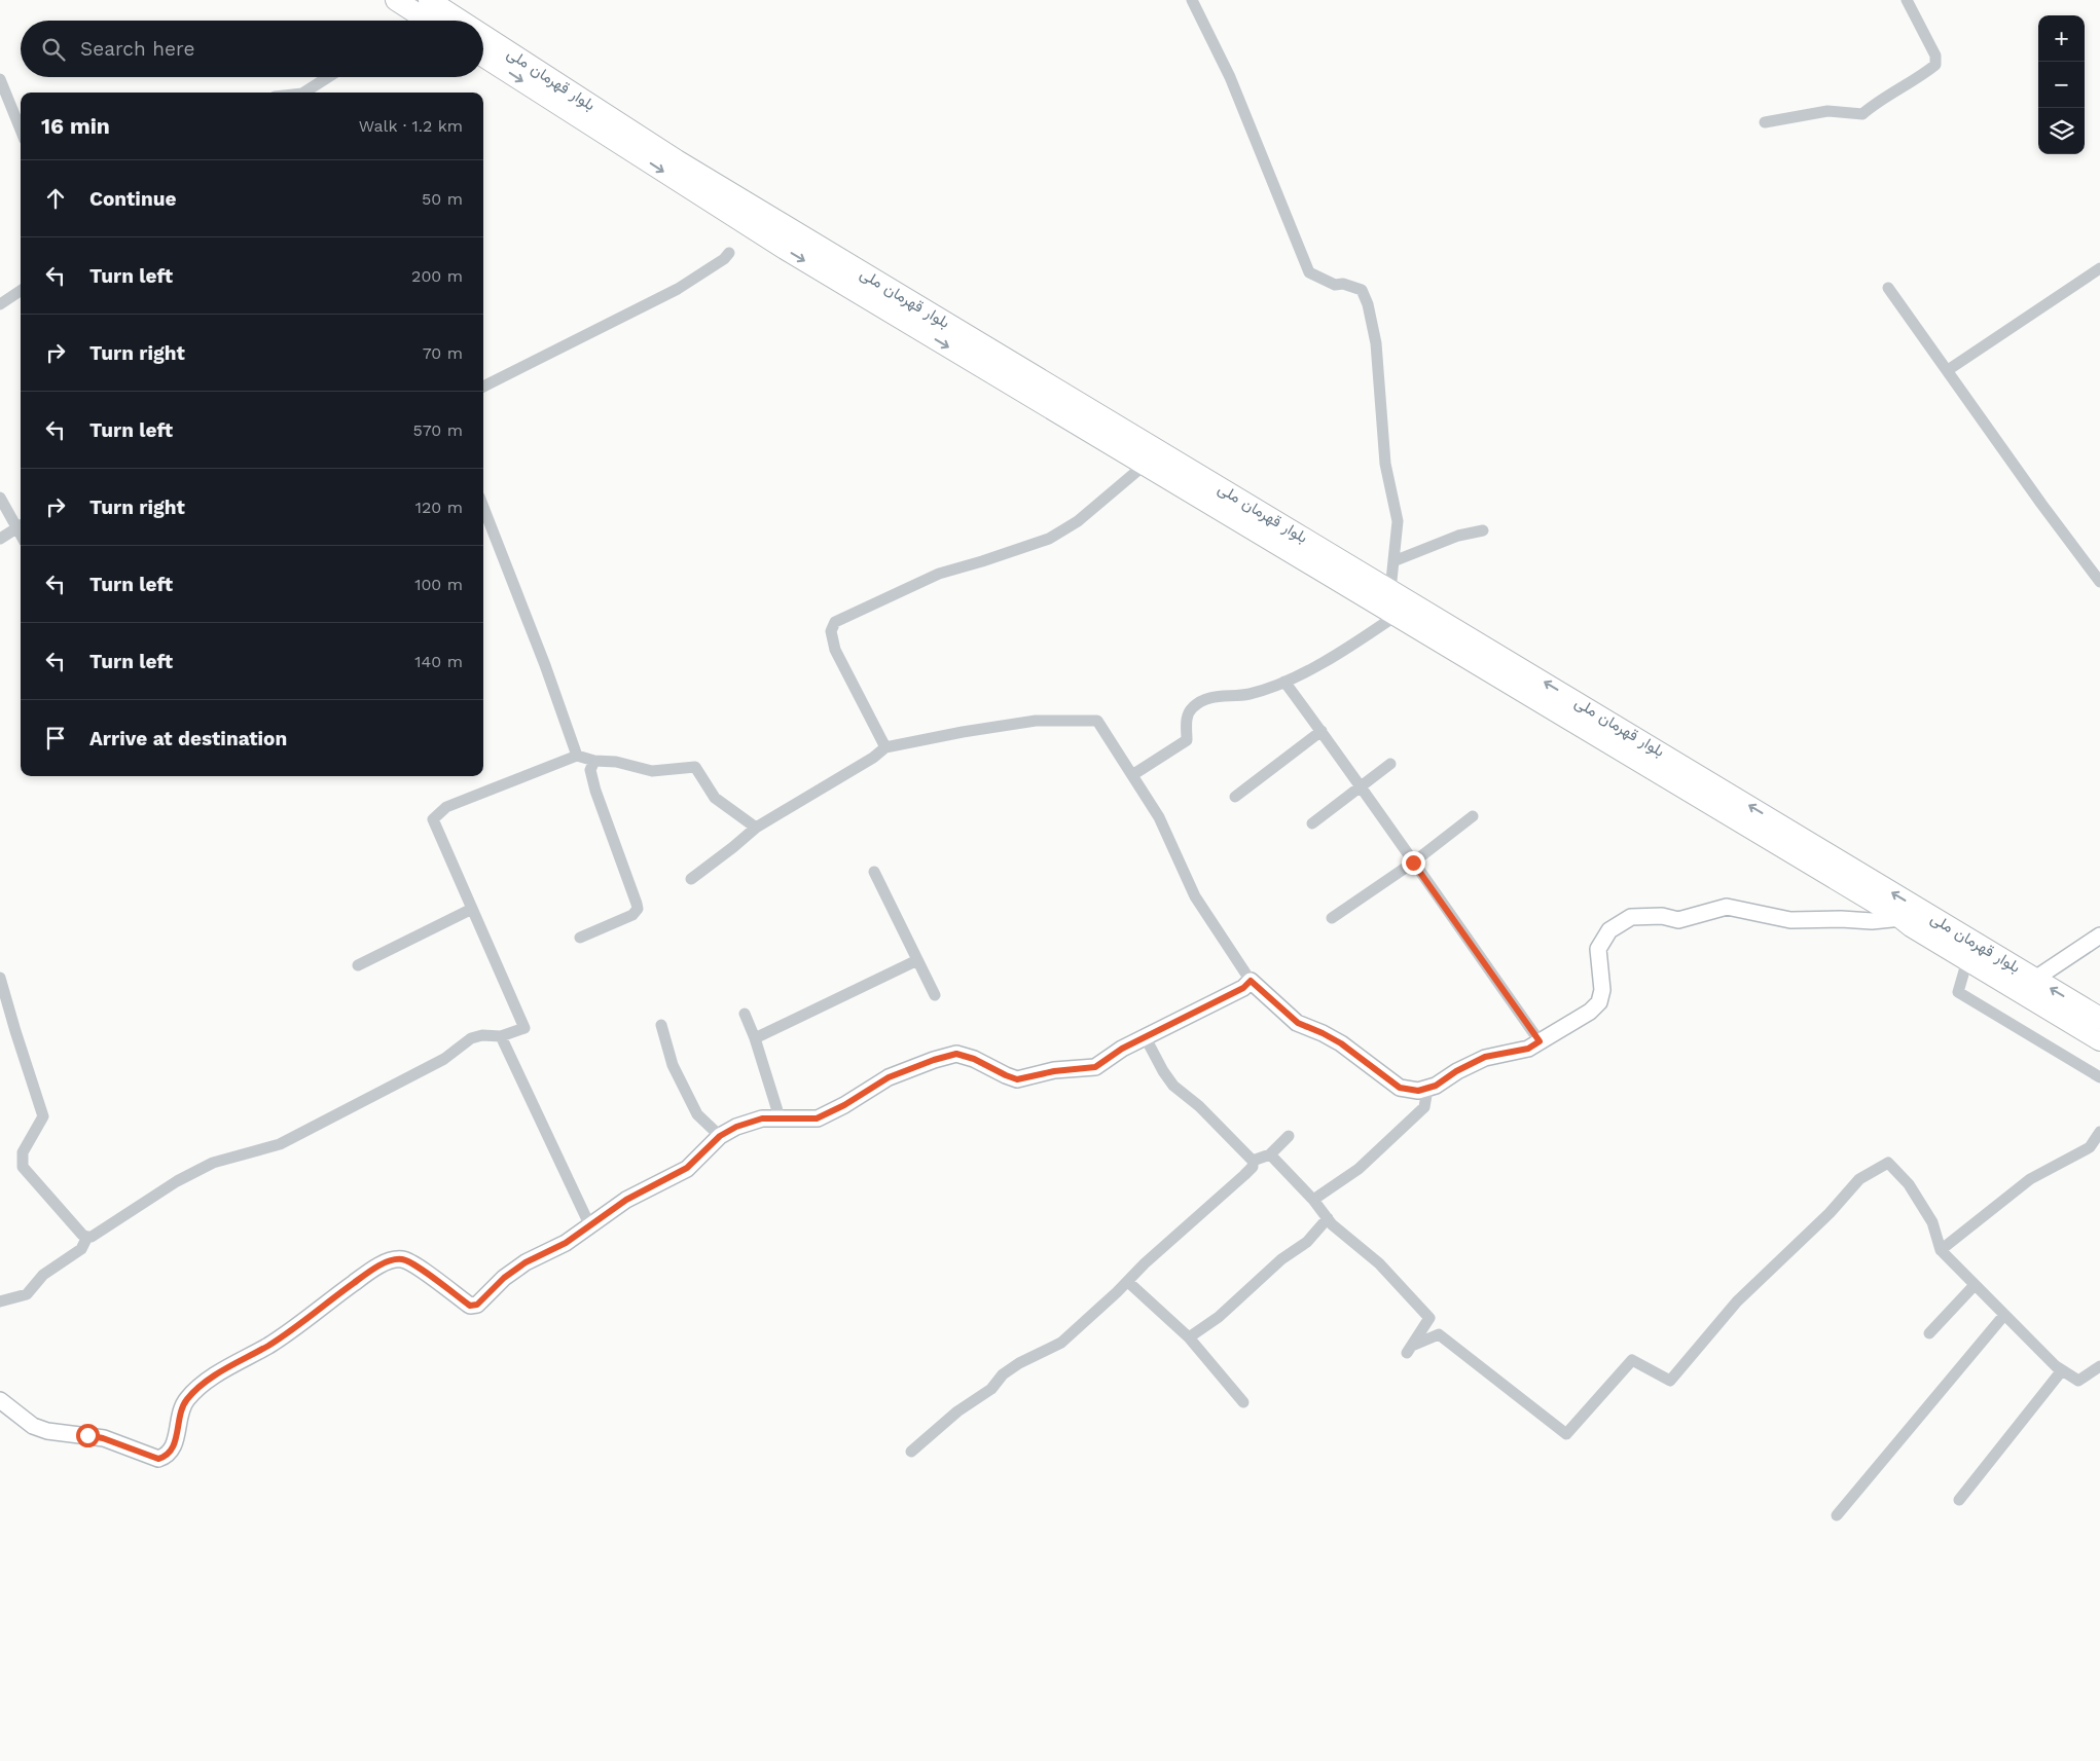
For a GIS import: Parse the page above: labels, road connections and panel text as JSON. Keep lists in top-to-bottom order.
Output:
{
  "streets": {
    "highway": ["بلوار قهرمان ملی"]
  },
  "page": {
    "map_buttons": ["+", "−"],
    "search": "Search here",
    "heading": ["16 min", "Walk · 1.2 km"],
    "list": [
      ["Continue", "50 m"],
      ["Turn left", "200 m"],
      ["Turn right", "70 m"],
      ["Turn left", "570 m"],
      ["Turn right", "120 m"],
      ["Turn left", "100 m"],
      ["Turn left", "140 m"],
      "Arrive at destination"
    ]
  }
}
